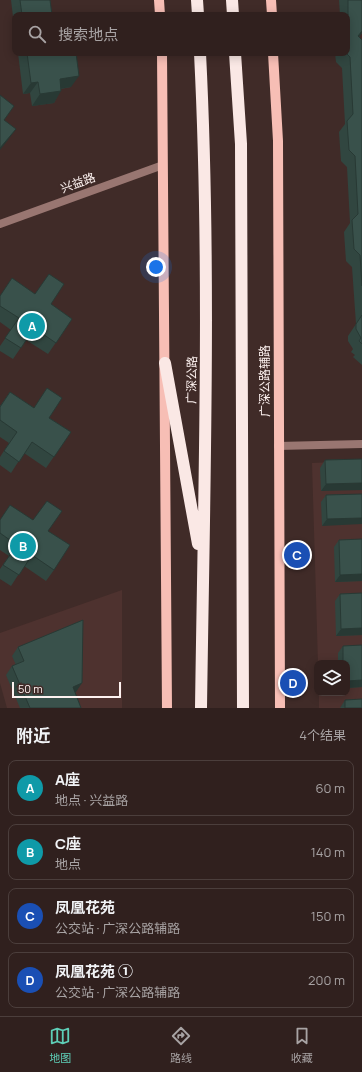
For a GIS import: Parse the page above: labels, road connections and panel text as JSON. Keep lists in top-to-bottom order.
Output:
{
  "streets": {
    "highway": ["广深公路"],
    "main road": ["广深公路辅路"],
    "street": ["兴益路"]
  },
  "scale_bar": "50 m",
  "page": {
    "search": "搜索地点",
    "pins": [
      "A",
      "B",
      "C",
      "D"
    ],
    "scale": "50 m",
    "heading": ["附近", "4个结果"],
    "list": [
      {
        "mark": "A",
        "name": "A座",
        "note": "地点 · 兴益路",
        "value": "60 m"
      },
      {
        "mark": "B",
        "name": "C座",
        "note": "地点",
        "value": "140 m"
      },
      {
        "mark": "C",
        "name": "凤凰花苑",
        "note": "公交站 · 广深公路辅路",
        "value": "150 m"
      },
      {
        "mark": "D",
        "name": "凤凰花苑 ①",
        "note": "公交站 · 广深公路辅路",
        "value": "200 m"
      }
    ],
    "nav": ["地图", "路线", "收藏"]
  }
}
